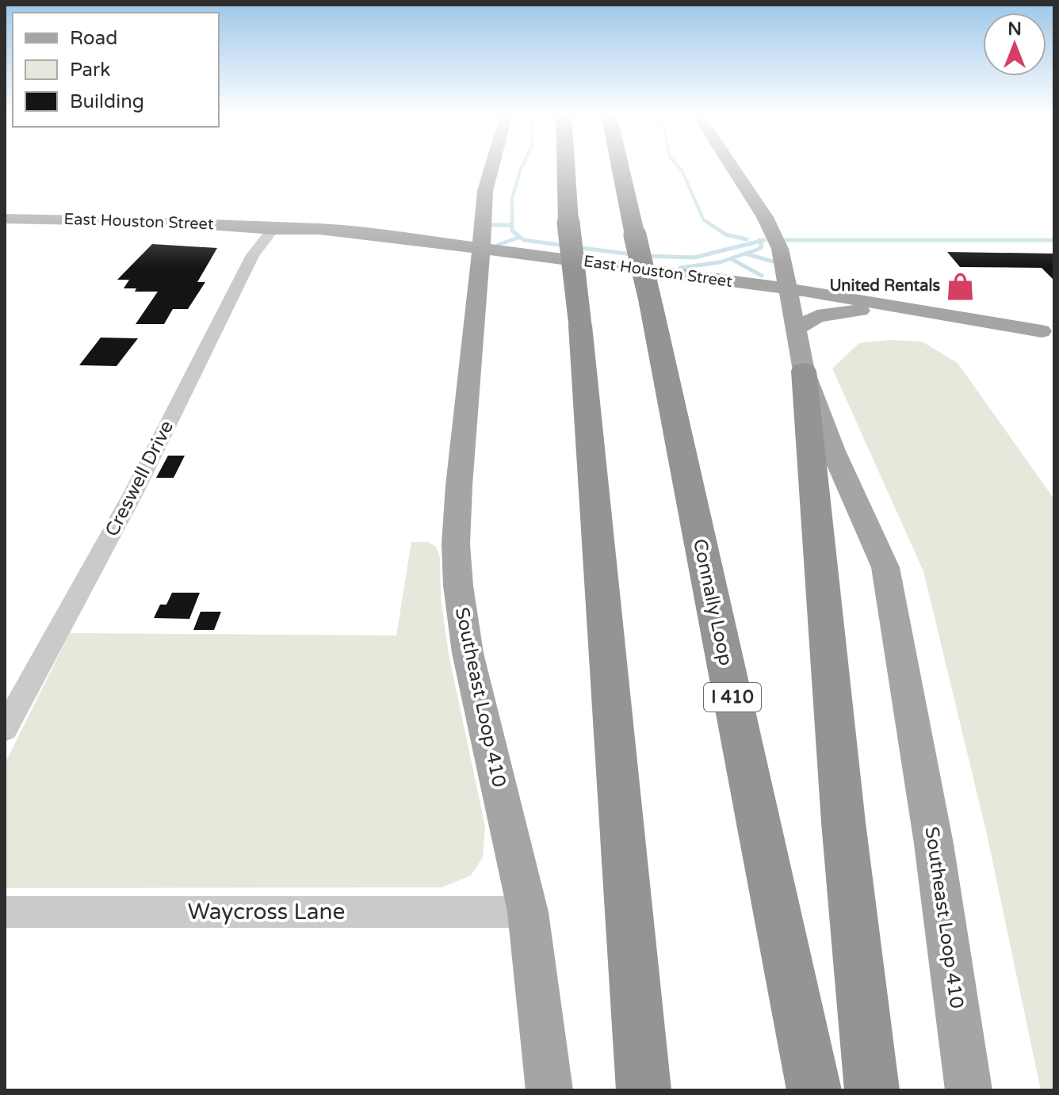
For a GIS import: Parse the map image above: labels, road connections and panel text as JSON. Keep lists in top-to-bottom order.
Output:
{
  "streets": {
    "highway": ["Connally Loop", "I 410"],
    "main road": ["East Houston Street", "Southeast Loop 410"],
    "street": ["Creswell Drive", "Waycross Lane"]
  },
  "crossings": [
    ["East Houston Street", "Creswell Drive"],
    ["East Houston Street", "Southeast Loop 410"],
    ["Southeast Loop 410", "Waycross Lane"]
  ],
  "places": {
    "shop": ["United Rentals"]
  },
  "legend": ["Road", "Park", "Building"],
  "north": "top"
}
